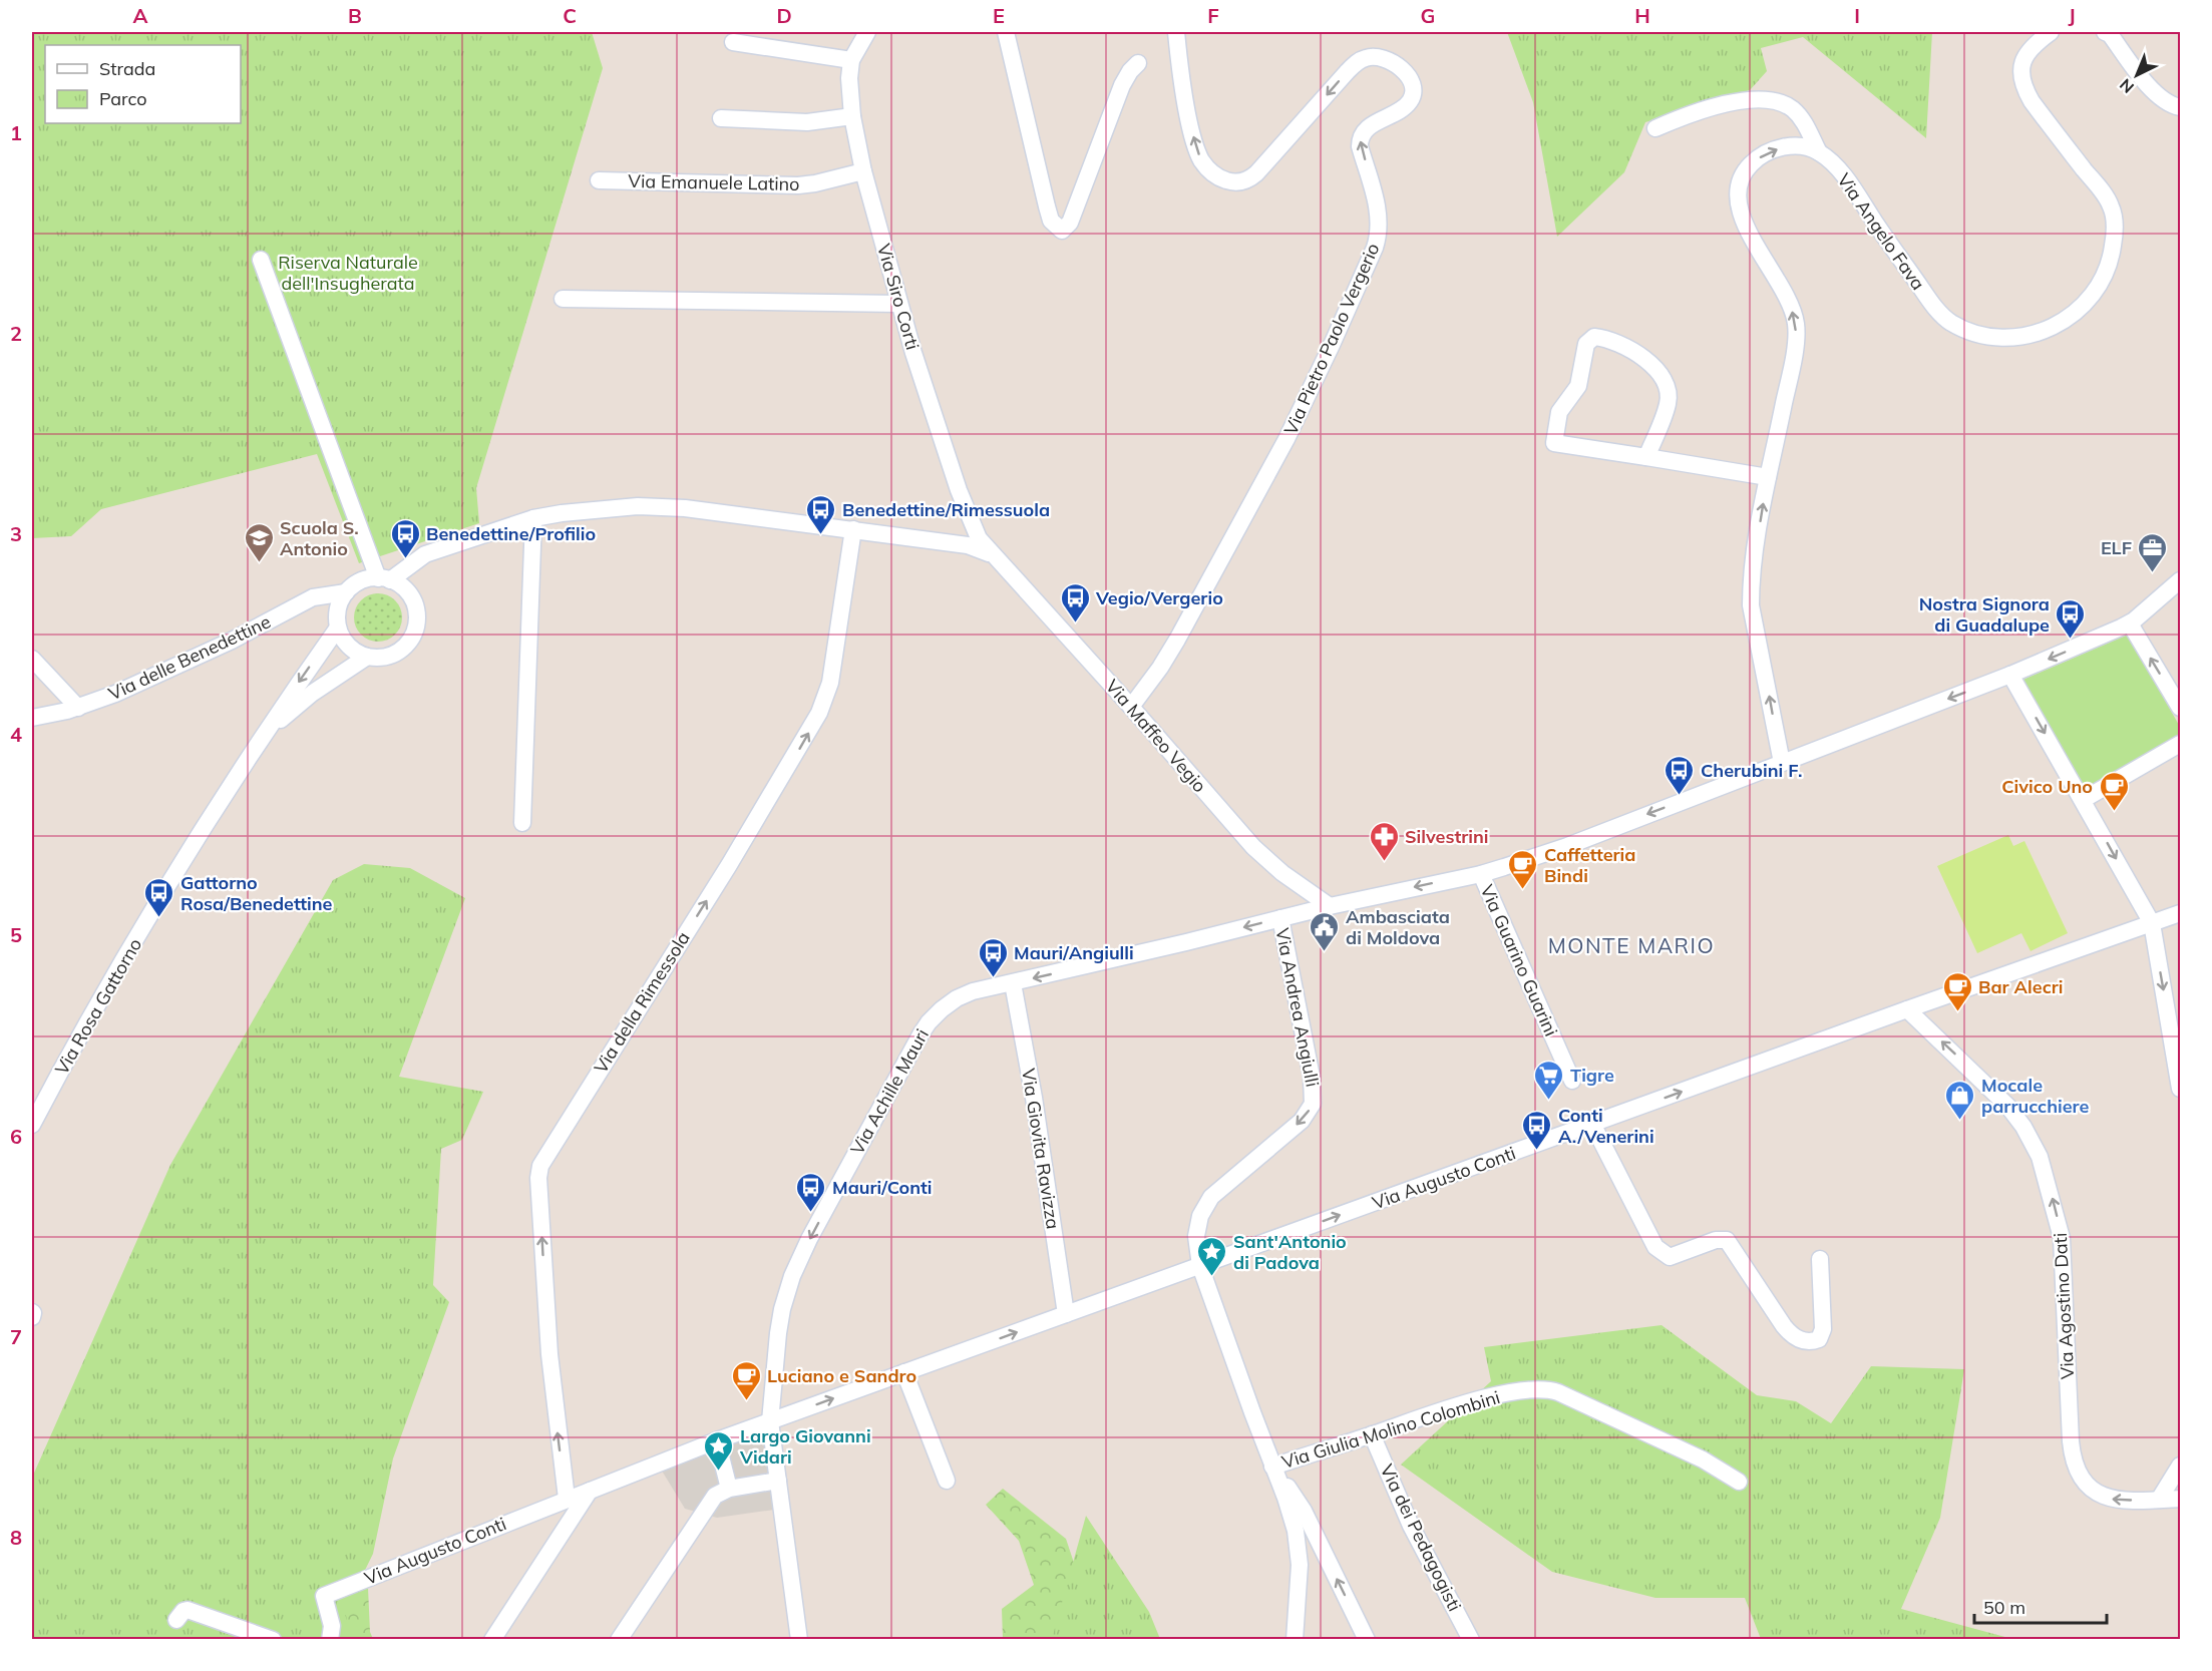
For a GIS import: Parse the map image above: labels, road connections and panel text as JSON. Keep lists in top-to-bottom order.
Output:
{
  "streets": {
    "street": [
      "Via Emanuele Latino",
      "Via Angelo Fava",
      "Via Siro Corti",
      "Via Pietro Paolo Vergerio",
      "Via delle Benedettine",
      "Via Maffeo Vegio",
      "Via Guarino Guarini",
      "Via della Rimessola",
      "Via Rosa Gattorno",
      "Via Andrea Angiulli",
      "Via Achille Mauri",
      "Via Giovita Ravizza",
      "Via Augusto Conti",
      "Via Agostino Dati",
      "Via Giulia Molino Colombini",
      "Via dei Pedagogisti"
    ]
  },
  "crossings": [
    ["Via Emanuele Latino", "Via Siro Corti"],
    ["Via Angelo Fava", "Via Achille Mauri"],
    ["Via Siro Corti", "Via Maffeo Vegio"],
    ["Via Pietro Paolo Vergerio", "Via Maffeo Vegio"],
    ["Via delle Benedettine", "Via Rosa Gattorno"],
    ["Via Maffeo Vegio", "Via Achille Mauri"],
    ["Via Guarino Guarini", "Via Achille Mauri"],
    ["Via della Rimessola", "Via Augusto Conti"],
    ["Via Andrea Angiulli", "Via Achille Mauri"],
    ["Via Andrea Angiulli", "Via Augusto Conti"],
    ["Via Andrea Angiulli", "Via Giulia Molino Colombini"],
    ["Via Achille Mauri", "Via Giovita Ravizza"],
    ["Via Achille Mauri", "Via Augusto Conti"],
    ["Via Giovita Ravizza", "Via Augusto Conti"],
    ["Via Augusto Conti", "Via Agostino Dati"],
    ["Via Giulia Molino Colombini", "Via dei Pedagogisti"]
  ],
  "one_way": [
    "Via Angelo Fava",
    "Via della Rimessola",
    "Via Andrea Angiulli",
    "Via Achille Mauri",
    "Via Augusto Conti",
    "Via Agostino Dati"
  ],
  "districts": ["MONTE MARIO"],
  "parks": ["Riserva Naturale dell'Insugherata"],
  "places": {
    "bus stop": [
      "Benedettine/Rimessuola",
      "Benedettine/Profilio",
      "Vegio/Vergerio",
      "Nostra Signora di Guadalupe",
      "Cherubini F.",
      "Gattorno Rosa/Benedettine",
      "Mauri/Angiulli",
      "Conti A./Venerini",
      "Mauri/Conti"
    ],
    "school or university": ["Scuola S. Antonio"],
    "office": ["ELF"],
    "cafe": [
      "Civico Uno",
      "Caffetteria Bindi",
      "Bar Alecri",
      "Luciano e Sandro"
    ],
    "pharmacy": ["Silvestrini"],
    "public building": ["Ambasciata di Moldova"],
    "supermarket": ["Tigre"],
    "shop": ["Mocale parrucchiere"],
    "place": ["Sant'Antonio di Padova", "Largo Giovanni Vidari"]
  },
  "legend": ["Strada", "Parco"],
  "scale_bar": "50 m",
  "north": "bottom left",
  "grid": {
    "columns": [
      "A",
      "B",
      "C",
      "D",
      "E",
      "F",
      "G",
      "H",
      "I",
      "J"
    ],
    "rows": [
      "1",
      "2",
      "3",
      "4",
      "5",
      "6",
      "7",
      "8"
    ]
  }
}
